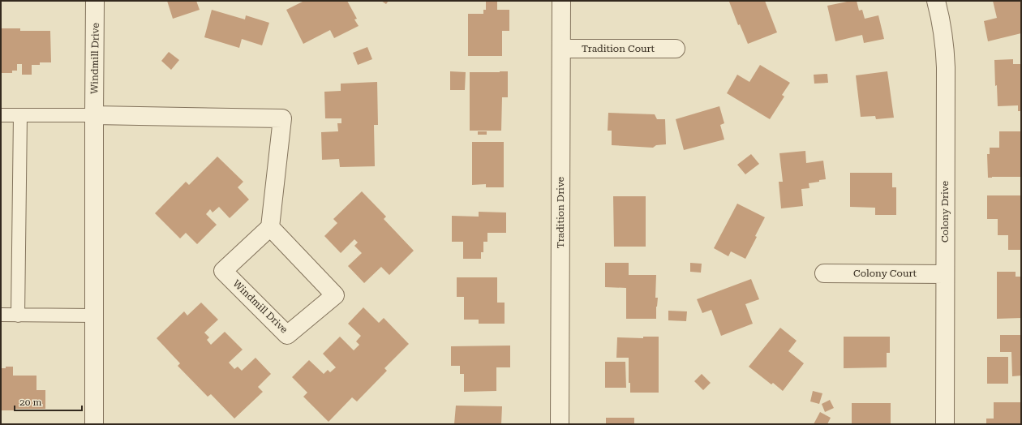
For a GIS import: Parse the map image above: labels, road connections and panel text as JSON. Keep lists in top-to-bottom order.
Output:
{
  "streets": {
    "street": [
      "Tradition Court",
      "Windmill Drive",
      "Colony Drive",
      "Tradition Drive",
      "Colony Court"
    ]
  },
  "crossings": [
    ["Tradition Court", "Tradition Drive"],
    ["Colony Drive", "Colony Court"]
  ],
  "scale_bar": "20 m"
}
